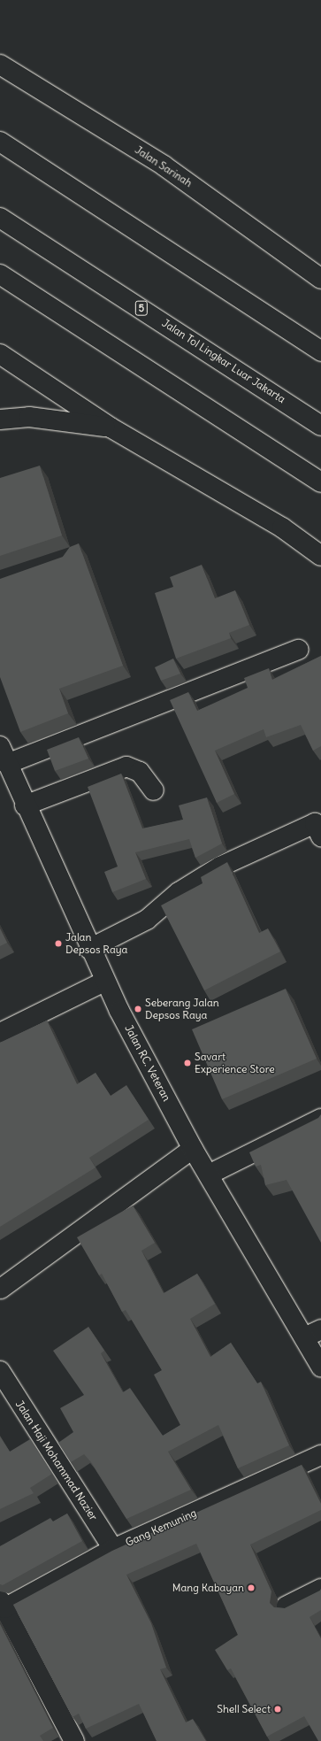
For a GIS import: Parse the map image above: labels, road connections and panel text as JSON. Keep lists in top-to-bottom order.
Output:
{
  "streets": {
    "main road": [
      "Jalan Sarinah",
      "5",
      "Jalan Tol Lingkar Luar Jakarta",
      "Jalan RC. Veteran",
      "Jalan Haji Mohammad Nazier",
      "Gang Kemuning"
    ]
  },
  "crossings": [
    ["Jalan Haji Mohammad Nazier", "Gang Kemuning"]
  ],
  "places": [
    "Jalan Depsos Raya",
    "Seberang Jalan Depsos Raya",
    "Savart Experience Store",
    "Mang Kabayan",
    "Shell Select"
  ]
}
